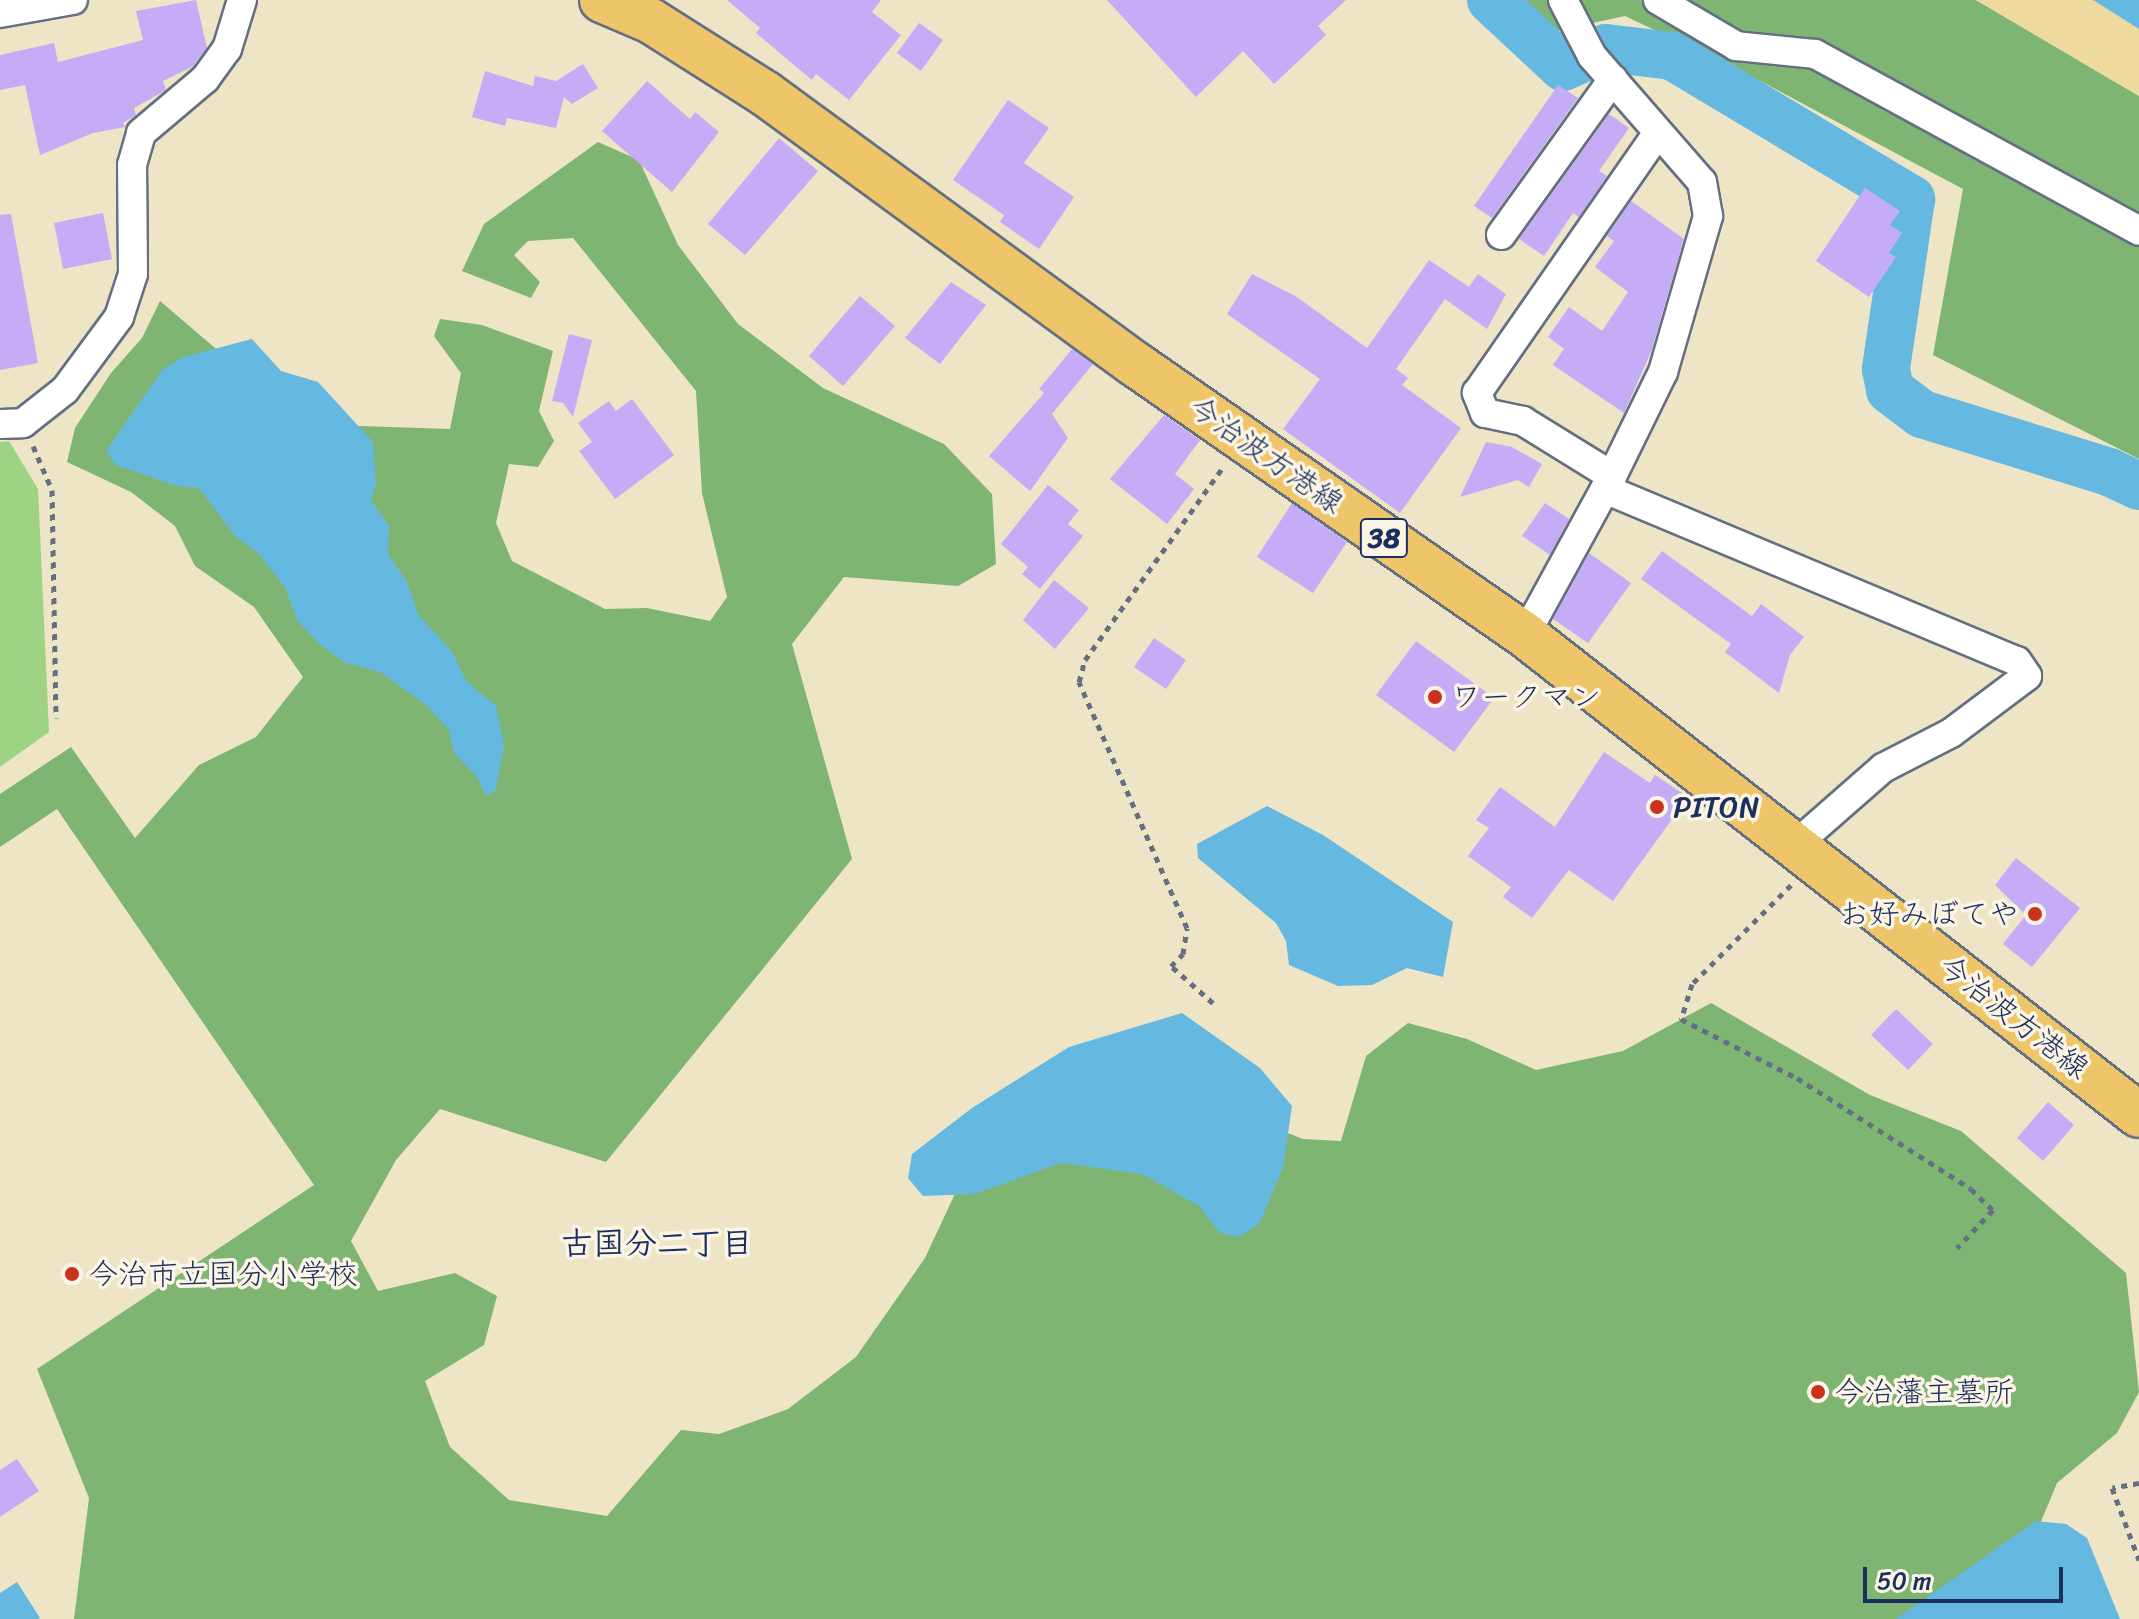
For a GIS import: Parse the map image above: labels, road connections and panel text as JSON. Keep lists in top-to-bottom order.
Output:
{
  "streets": {
    "main road": ["今治波方港線", "38"]
  },
  "districts": ["古国分二丁目"],
  "places": [
    "ワークマン",
    "PITON",
    "お好みぼてや",
    "今治市立国分小学校",
    "今治藩主墓所"
  ],
  "scale_bar": "50 m"
}
